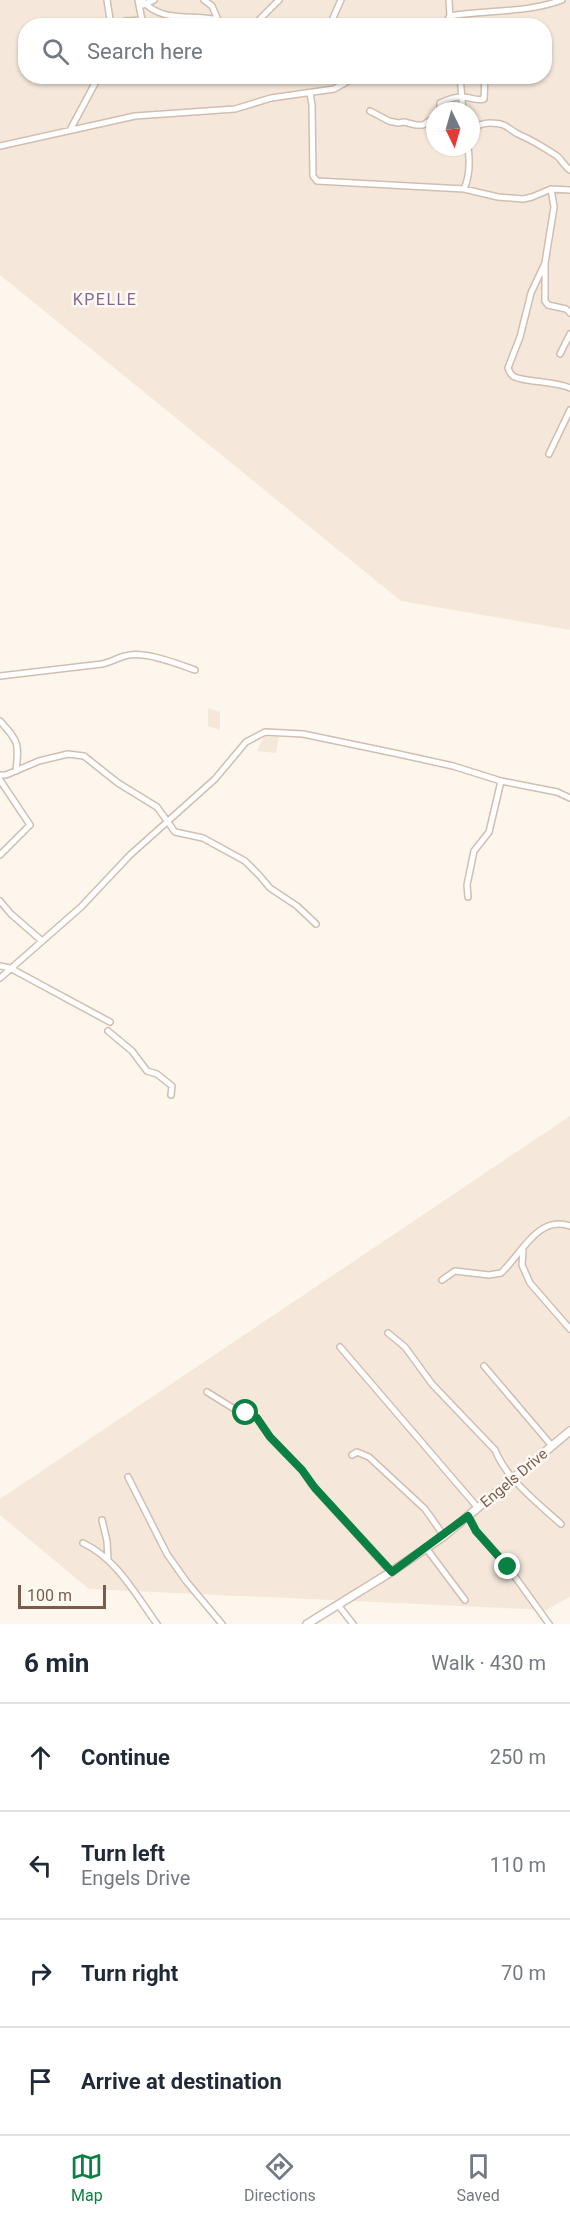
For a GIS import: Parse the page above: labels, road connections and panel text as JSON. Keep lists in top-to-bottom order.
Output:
{
  "streets": {
    "street": ["Engels Drive"]
  },
  "districts": ["KPELLE"],
  "scale_bar": "100 m",
  "north": "bottom",
  "page": {
    "search": "Search here",
    "scale": "100 m",
    "heading": ["6 min", "Walk · 430 m"],
    "list": [
      ["Continue", "250 m"],
      ["Turn left", "Engels Drive", "110 m"],
      ["Turn right", "70 m"],
      "Arrive at destination"
    ],
    "nav": ["Map", "Directions", "Saved"]
  }
}
